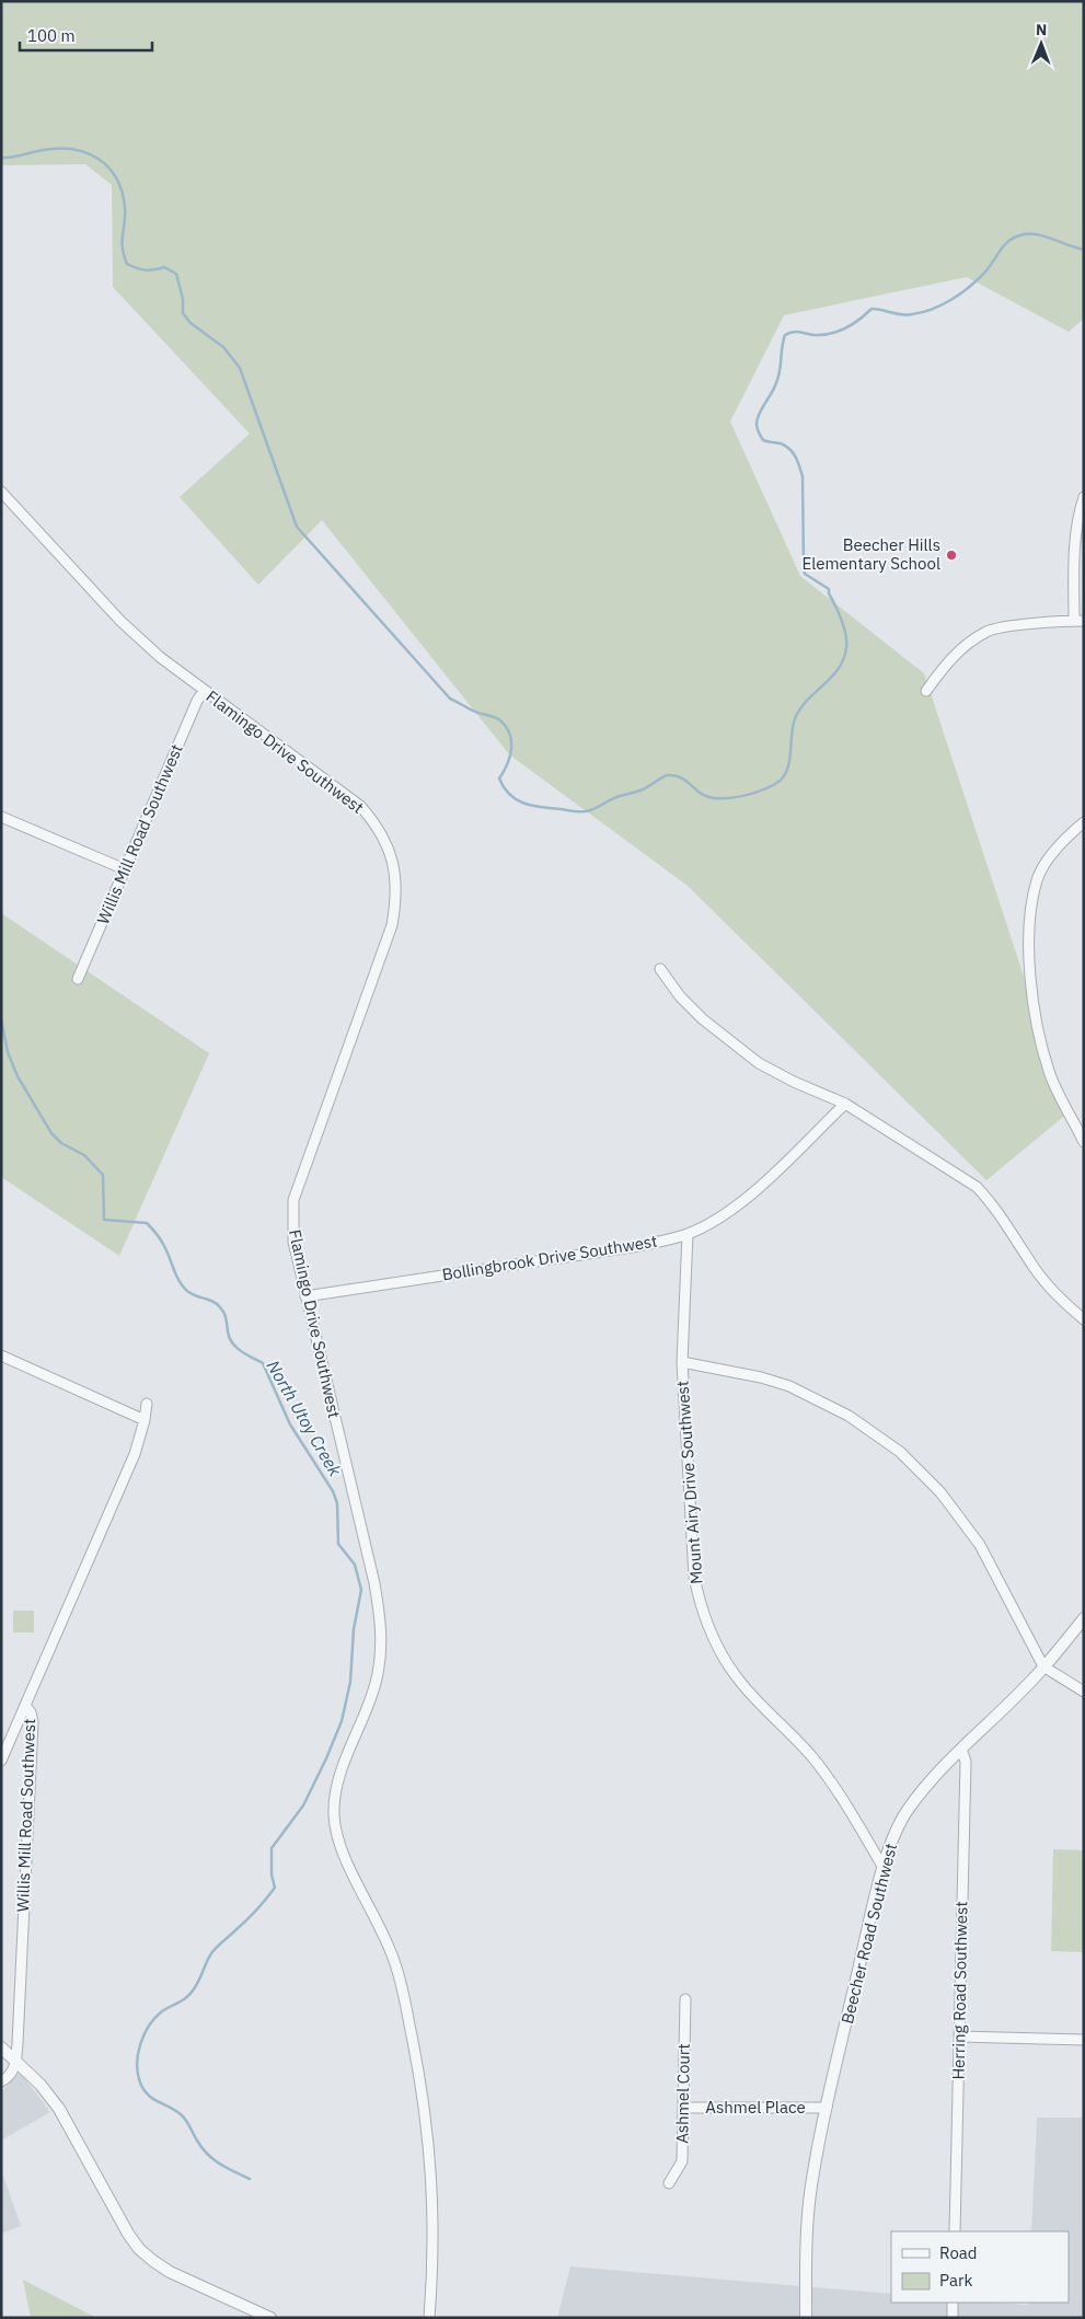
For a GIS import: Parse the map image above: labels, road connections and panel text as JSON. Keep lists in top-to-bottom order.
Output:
{
  "streets": {
    "street": [
      "Flamingo Drive Southwest",
      "Willis Mill Road Southwest",
      "Bollingbrook Drive Southwest",
      "Mount Airy Drive Southwest",
      "Beecher Road Southwest",
      "Herring Road Southwest",
      "Ashmel Court",
      "Ashmel Place"
    ]
  },
  "crossings": [
    ["Flamingo Drive Southwest", "Willis Mill Road Southwest"],
    ["Flamingo Drive Southwest", "Bollingbrook Drive Southwest"],
    ["Bollingbrook Drive Southwest", "Mount Airy Drive Southwest"],
    ["Mount Airy Drive Southwest", "Beecher Road Southwest"],
    ["Beecher Road Southwest", "Herring Road Southwest"],
    ["Beecher Road Southwest", "Ashmel Place"],
    ["Ashmel Court", "Ashmel Place"]
  ],
  "water": ["North Utoy Creek"],
  "places": ["Beecher Hills Elementary School"],
  "legend": ["Road", "Park"],
  "scale_bar": "100 m",
  "north": "top"
}
